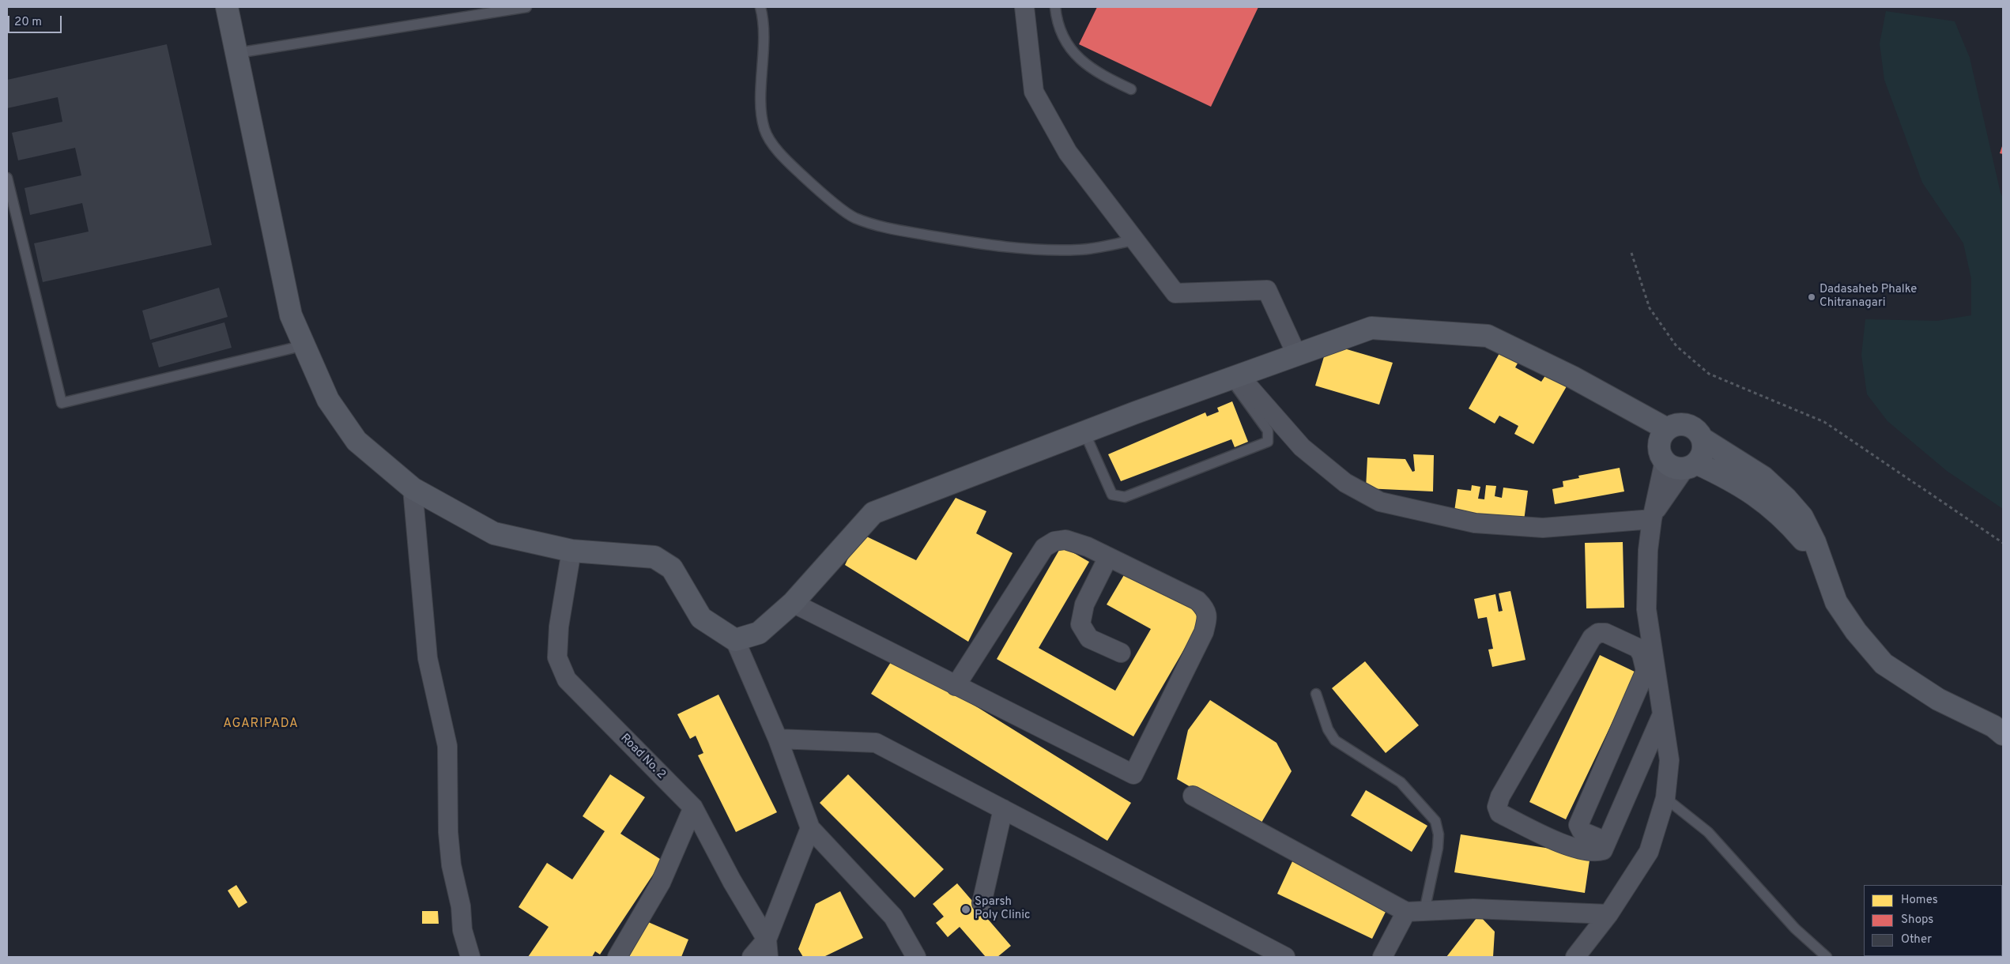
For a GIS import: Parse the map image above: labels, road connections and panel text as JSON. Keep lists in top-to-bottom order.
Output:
{
  "streets": {
    "street": ["Road No. 2"]
  },
  "districts": ["AGARIPADA"],
  "places": ["Dadasaheb Phalke Chitranagari", "Sparsh Poly Clinic"],
  "legend": ["Homes", "Shops", "Other"],
  "scale_bar": "20 m"
}
